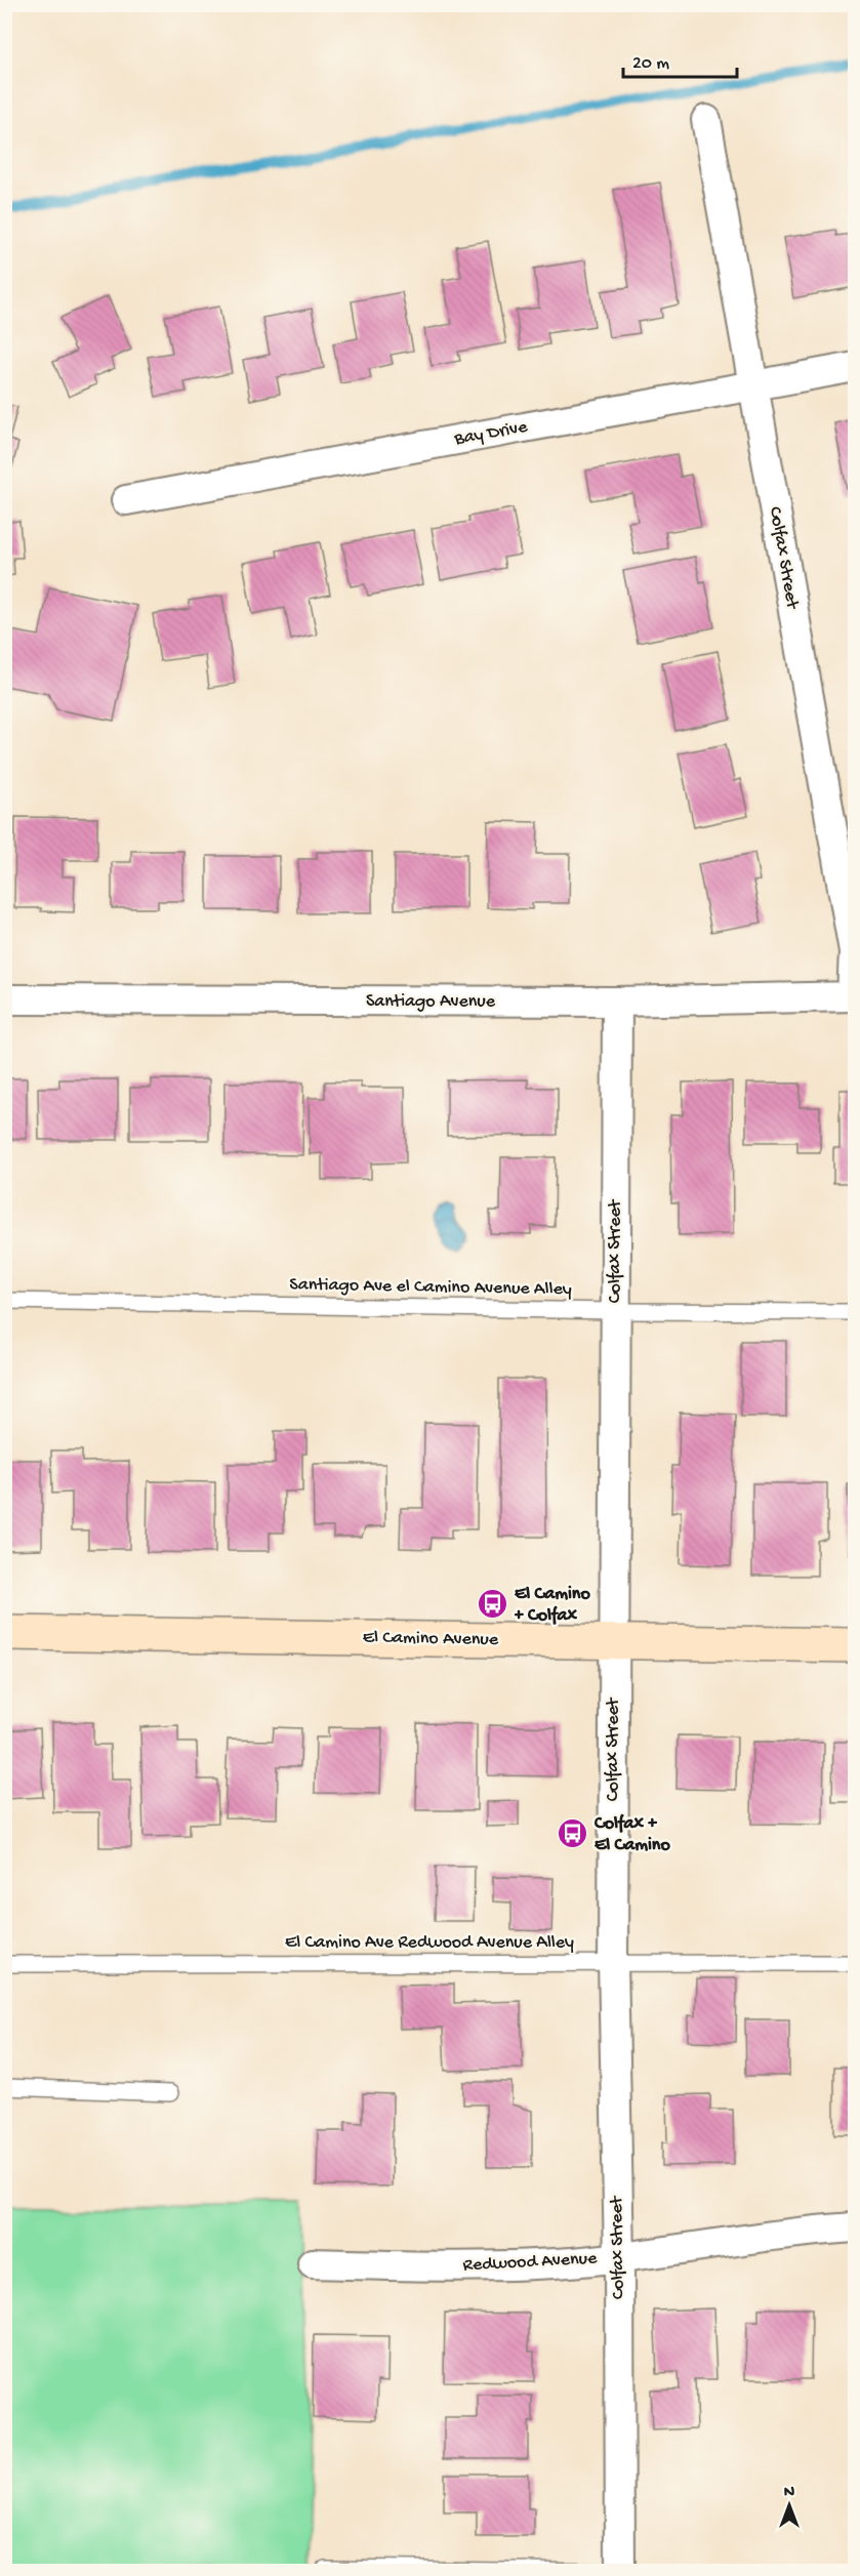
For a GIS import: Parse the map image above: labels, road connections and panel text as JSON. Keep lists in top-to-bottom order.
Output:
{
  "streets": {
    "main road": ["El Camino Avenue"],
    "street": [
      "Bay Drive",
      "Colfax Street",
      "Santiago Avenue",
      "Redwood Avenue"
    ],
    "lane": ["Santiago Ave el Camino Avenue Alley", "El Camino Ave Redwood Avenue Alley"]
  },
  "crossings": [
    ["Bay Drive", "Colfax Street"],
    ["Colfax Street", "Santiago Avenue"],
    ["Colfax Street", "Santiago Ave el Camino Avenue Alley"],
    ["Colfax Street", "El Camino Avenue"],
    ["Colfax Street", "El Camino Ave Redwood Avenue Alley"],
    ["Colfax Street", "Redwood Avenue"]
  ],
  "places": {
    "bus stop": ["El Camino + Colfax", "Colfax + El Camino"]
  },
  "scale_bar": "20 m",
  "north": "top"
}
